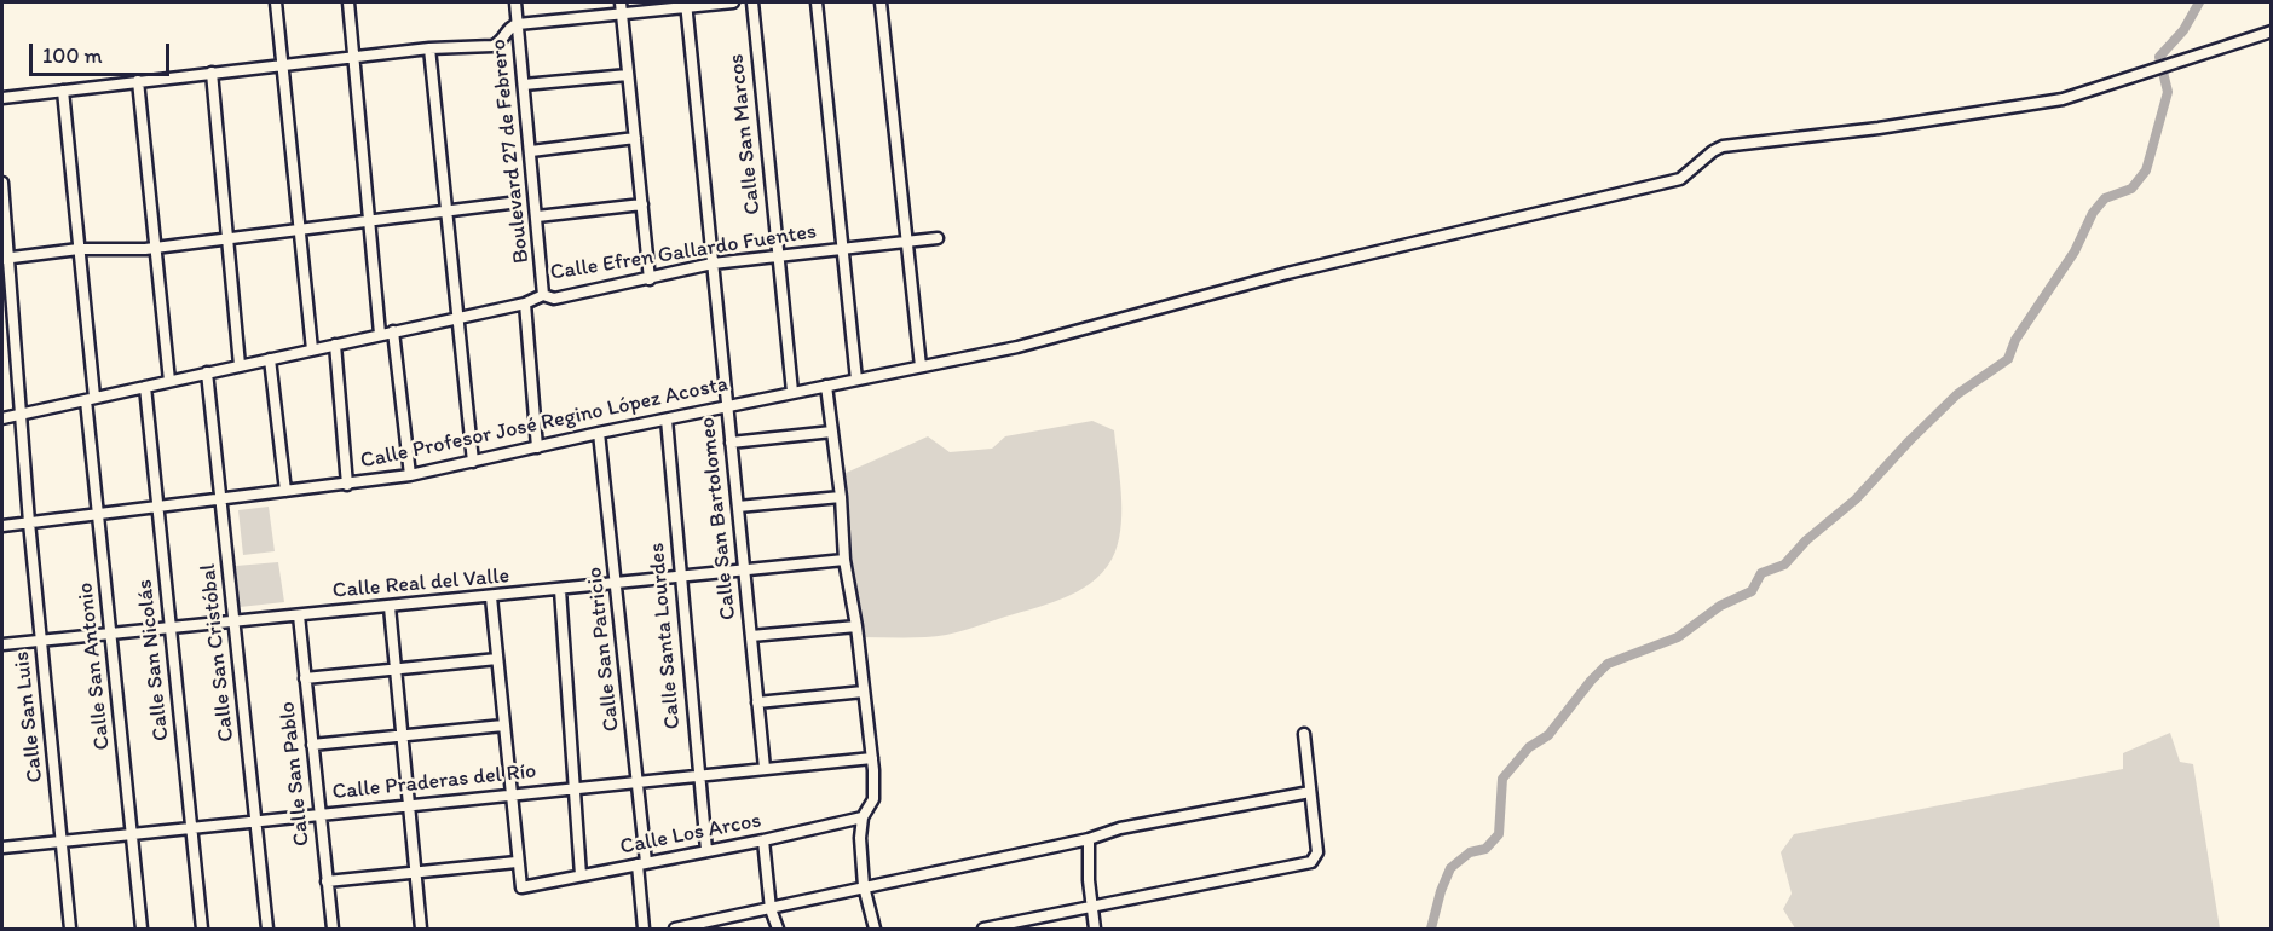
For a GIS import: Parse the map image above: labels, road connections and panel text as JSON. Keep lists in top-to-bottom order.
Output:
{
  "streets": {
    "street": [
      "Calle San Marcos",
      "Boulevard 27 de Febrero",
      "Calle Efren Gallardo Fuentes",
      "Calle Profesor José Regino López Acosta",
      "Calle San Bartolomeo",
      "Calle Real del Valle",
      "Calle Santa Lourdes",
      "Calle San Patricio",
      "Calle San Cristóbal",
      "Calle San Nicolás",
      "Calle San Antonio",
      "Calle San Luis",
      "Calle San Pablo",
      "Calle Praderas del Río",
      "Calle Los Arcos"
    ]
  },
  "crossings": [
    ["Calle San Marcos", "Calle Efren Gallardo Fuentes"],
    ["Calle San Marcos", "Calle Profesor José Regino López Acosta"],
    ["Boulevard 27 de Febrero", "Calle Efren Gallardo Fuentes"],
    ["Calle Efren Gallardo Fuentes", "Calle San Bartolomeo"],
    ["Calle Efren Gallardo Fuentes", "Calle San Cristóbal"],
    ["Calle Efren Gallardo Fuentes", "Calle San Nicolás"],
    ["Calle Efren Gallardo Fuentes", "Calle San Antonio"],
    ["Calle Efren Gallardo Fuentes", "Calle San Luis"],
    ["Calle Profesor José Regino López Acosta", "Calle San Bartolomeo"],
    ["Calle Profesor José Regino López Acosta", "Calle Santa Lourdes"],
    ["Calle Profesor José Regino López Acosta", "Calle San Patricio"],
    ["Calle Profesor José Regino López Acosta", "Calle San Cristóbal"],
    ["Calle Profesor José Regino López Acosta", "Calle San Nicolás"],
    ["Calle Profesor José Regino López Acosta", "Calle San Antonio"],
    ["Calle Profesor José Regino López Acosta", "Calle San Luis"],
    ["Calle San Bartolomeo", "Calle Real del Valle"],
    ["Calle San Bartolomeo", "Calle Praderas del Río"],
    ["Calle Real del Valle", "Calle Santa Lourdes"],
    ["Calle Real del Valle", "Calle San Patricio"],
    ["Calle Real del Valle", "Calle San Cristóbal"],
    ["Calle Real del Valle", "Calle San Nicolás"],
    ["Calle Real del Valle", "Calle San Antonio"],
    ["Calle Real del Valle", "Calle San Luis"],
    ["Calle Real del Valle", "Calle San Pablo"],
    ["Calle Santa Lourdes", "Calle Praderas del Río"],
    ["Calle Santa Lourdes", "Calle Los Arcos"],
    ["Calle San Patricio", "Calle Praderas del Río"],
    ["Calle San Patricio", "Calle Los Arcos"],
    ["Calle San Cristóbal", "Calle Praderas del Río"],
    ["Calle San Nicolás", "Calle Praderas del Río"],
    ["Calle San Antonio", "Calle Praderas del Río"],
    ["Calle San Luis", "Calle Praderas del Río"],
    ["Calle San Pablo", "Calle Praderas del Río"]
  ],
  "scale_bar": "100 m"
}
